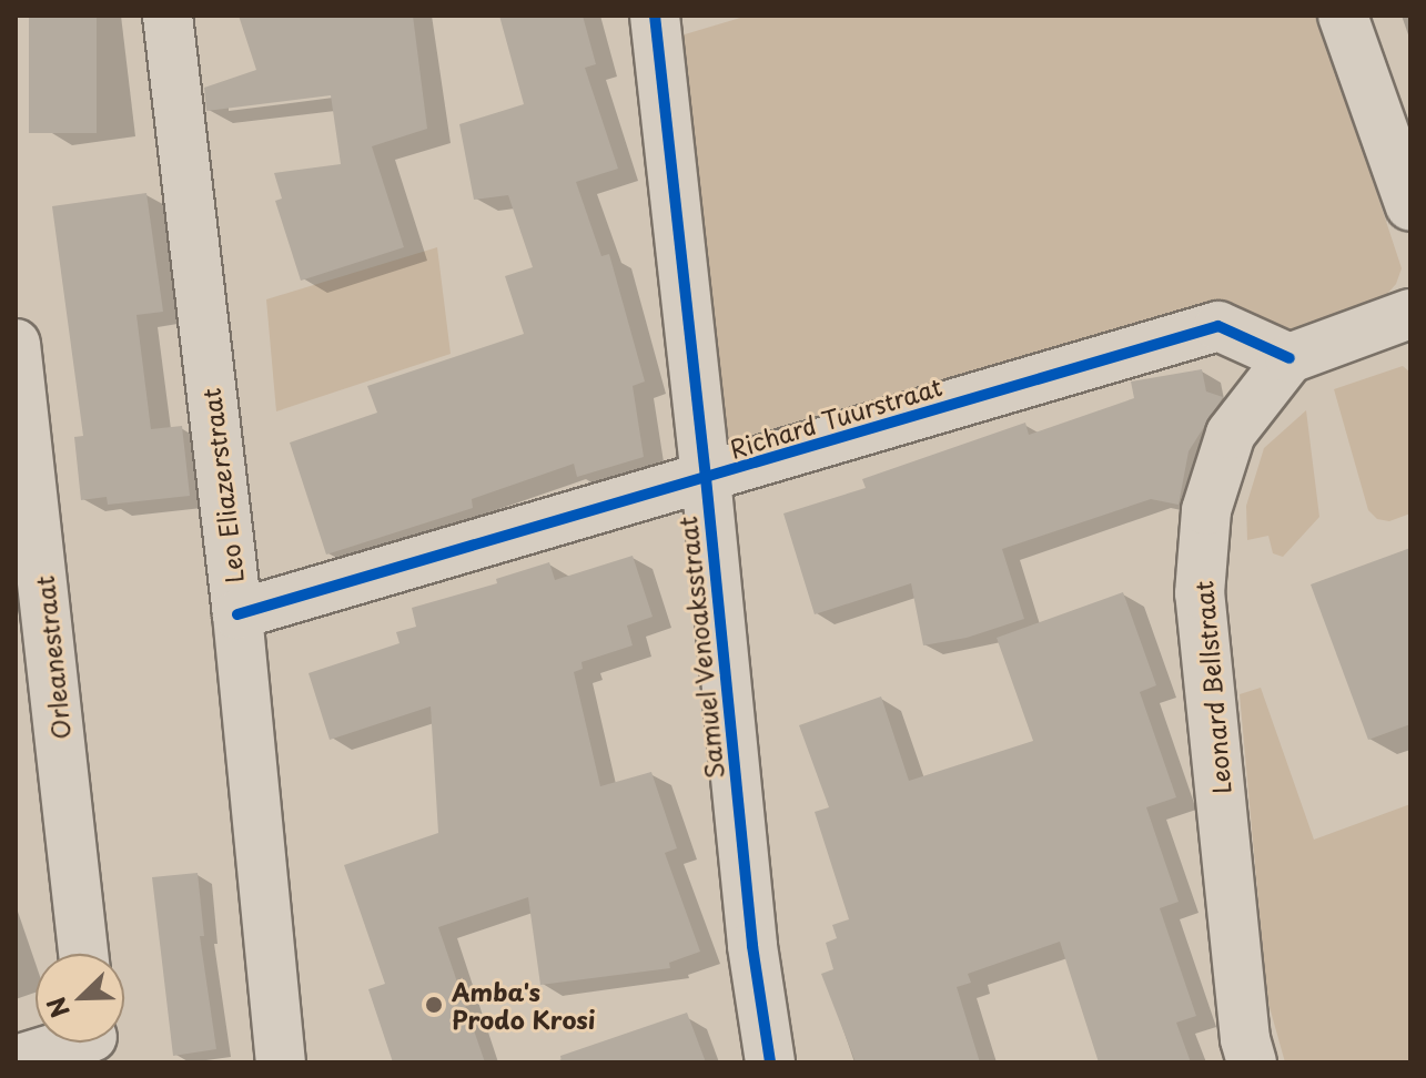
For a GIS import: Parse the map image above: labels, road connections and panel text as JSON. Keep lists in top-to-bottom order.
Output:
{
  "streets": {
    "street": [
      "Richard Tuurstraat",
      "Leo Eliazerstraat",
      "Samuel Venoaksstraat",
      "Orleanestraat",
      "Leonard Bellstraat"
    ]
  },
  "crossings": [
    ["Richard Tuurstraat", "Leo Eliazerstraat"],
    ["Richard Tuurstraat", "Samuel Venoaksstraat"],
    ["Richard Tuurstraat", "Leonard Bellstraat"]
  ],
  "places": ["Amba's Prodo Krosi"],
  "north": "bottom left"
}
